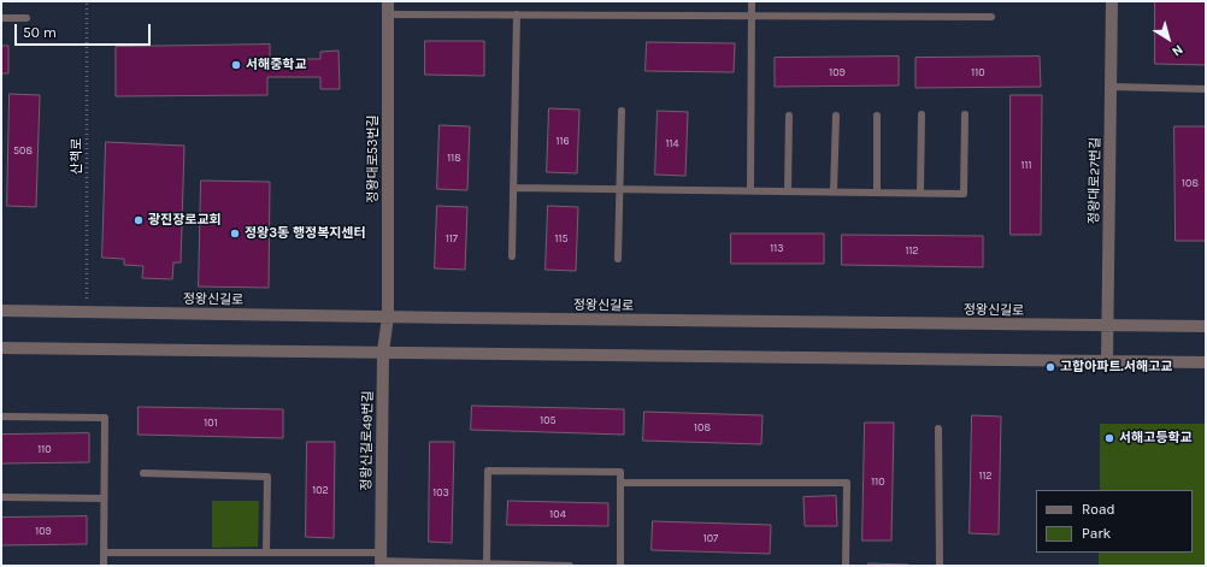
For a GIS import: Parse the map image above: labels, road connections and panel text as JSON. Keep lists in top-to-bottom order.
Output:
{
  "streets": {
    "street": [
      "정왕대로53번길",
      "정왕대로27번길",
      "정왕신길로",
      "정왕신길로49번길"
    ],
    "path": ["산책로"]
  },
  "crossings": [
    ["산책로", "정왕신길로"],
    ["정왕대로53번길", "정왕신길로"],
    ["정왕대로53번길", "정왕신길로49번길"],
    ["정왕대로27번길", "정왕신길로"],
    ["정왕신길로", "정왕신길로49번길"]
  ],
  "places": [
    "서해중학교",
    "광진장로교회",
    "정왕3동 행정복지센터",
    "고합아파트.서해고교",
    "서해고등학교"
  ],
  "house_numbers": [
    "109",
    "110",
    "116",
    "114",
    "508",
    "118",
    "111",
    "108",
    "117",
    "115",
    "113",
    "112",
    "105",
    "101",
    "108",
    "110",
    "112",
    "110",
    "102",
    "103",
    "104",
    "109",
    "107"
  ],
  "legend": ["Road", "Park"],
  "scale_bar": "50 m",
  "north": "bottom right"
}
